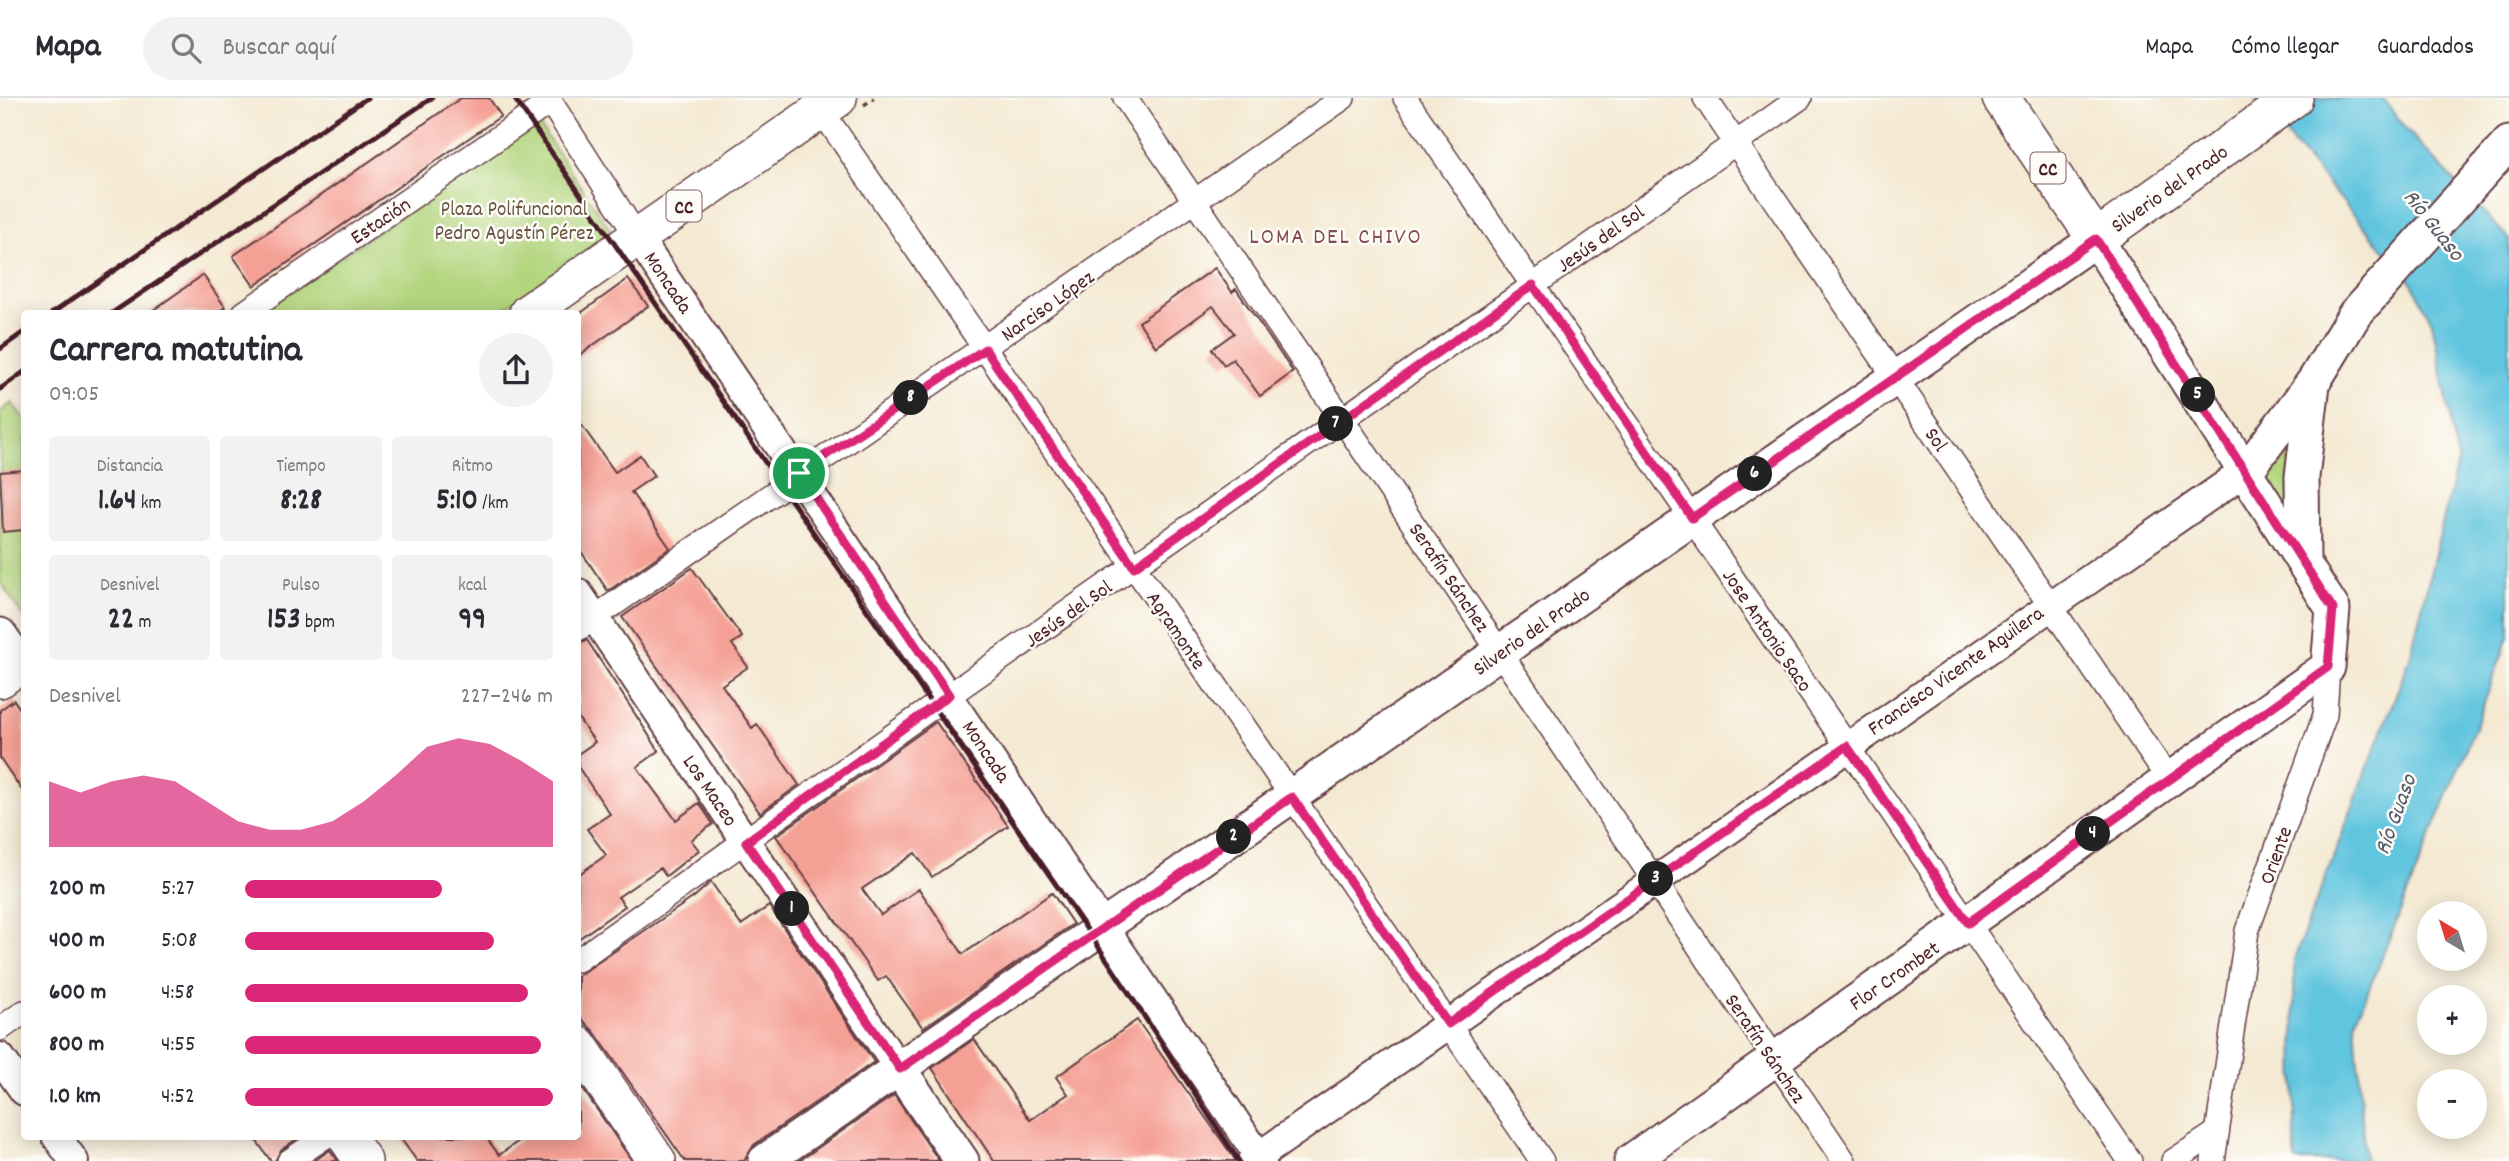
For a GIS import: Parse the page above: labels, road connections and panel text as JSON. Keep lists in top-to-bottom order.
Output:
{
  "streets": {
    "main road": [
      "CC",
      "Silverio del Prado",
      "Francisco Vicente Aguilera",
      "Los Maceo",
      "Oriente",
      "Flor Crombet"
    ],
    "street": [
      "Estación",
      "Jesús del Sol",
      "Moncada",
      "Narciso López",
      "Sol",
      "Serafín Sánchez",
      "Agramonte",
      "Jose Antonio Saco"
    ]
  },
  "crossings": [
    ["CC", "Moncada"],
    ["CC", "Agramonte"],
    ["Silverio del Prado", "Moncada"],
    ["Silverio del Prado", "Sol"],
    ["Silverio del Prado", "Serafín Sánchez"],
    ["Silverio del Prado", "Agramonte"],
    ["Silverio del Prado", "Jose Antonio Saco"],
    ["Silverio del Prado", "Los Maceo"],
    ["Silverio del Prado", "Oriente"],
    ["Estación", "Moncada"],
    ["Jesús del Sol", "Moncada"],
    ["Jesús del Sol", "Sol"],
    ["Jesús del Sol", "Serafín Sánchez"],
    ["Jesús del Sol", "Agramonte"],
    ["Jesús del Sol", "Jose Antonio Saco"],
    ["Jesús del Sol", "Los Maceo"],
    ["Moncada", "Narciso López"],
    ["Moncada", "Francisco Vicente Aguilera"],
    ["Narciso López", "Serafín Sánchez"],
    ["Narciso López", "Agramonte"],
    ["Narciso López", "Los Maceo"],
    ["Sol", "Francisco Vicente Aguilera"],
    ["Sol", "Flor Crombet"],
    ["Serafín Sánchez", "Francisco Vicente Aguilera"],
    ["Serafín Sánchez", "Flor Crombet"],
    ["Agramonte", "Francisco Vicente Aguilera"],
    ["Jose Antonio Saco", "Francisco Vicente Aguilera"],
    ["Jose Antonio Saco", "Flor Crombet"],
    ["Francisco Vicente Aguilera", "Oriente"],
    ["Oriente", "Flor Crombet"]
  ],
  "districts": ["LOMA DEL CHIVO"],
  "water": ["Río Guaso"],
  "parks": ["Plaza Polifuncional Pedro Agustín Pérez"],
  "north": "top left",
  "page": {
    "header": "Mapa",
    "search": "Buscar aquí",
    "nav": ["Mapa", "Cómo llegar", "Guardados"],
    "heading": ["Carrera matutina", "09:05"],
    "pins": [
      "5",
      "8",
      "7",
      "6",
      "4",
      "2",
      "3",
      "1"
    ],
    "stats": [
      ["Distancia", "1.64 km"],
      ["Tiempo", "8:28"],
      ["Ritmo", "5:10 /km"],
      ["Desnivel", "22 m"],
      ["Pulso", "153 bpm"],
      ["kcal", "99"]
    ],
    "chart": ["Desnivel", "227–246 m"],
    "list": [
      {
        "name": "200 m",
        "note": "5:27"
      },
      {
        "name": "400 m",
        "note": "5:08"
      },
      {
        "name": "600 m",
        "note": "4:58"
      },
      {
        "name": "800 m",
        "note": "4:55"
      },
      {
        "name": "1.0 km",
        "note": "4:52"
      }
    ],
    "map_buttons": ["+", "−"]
  }
}
